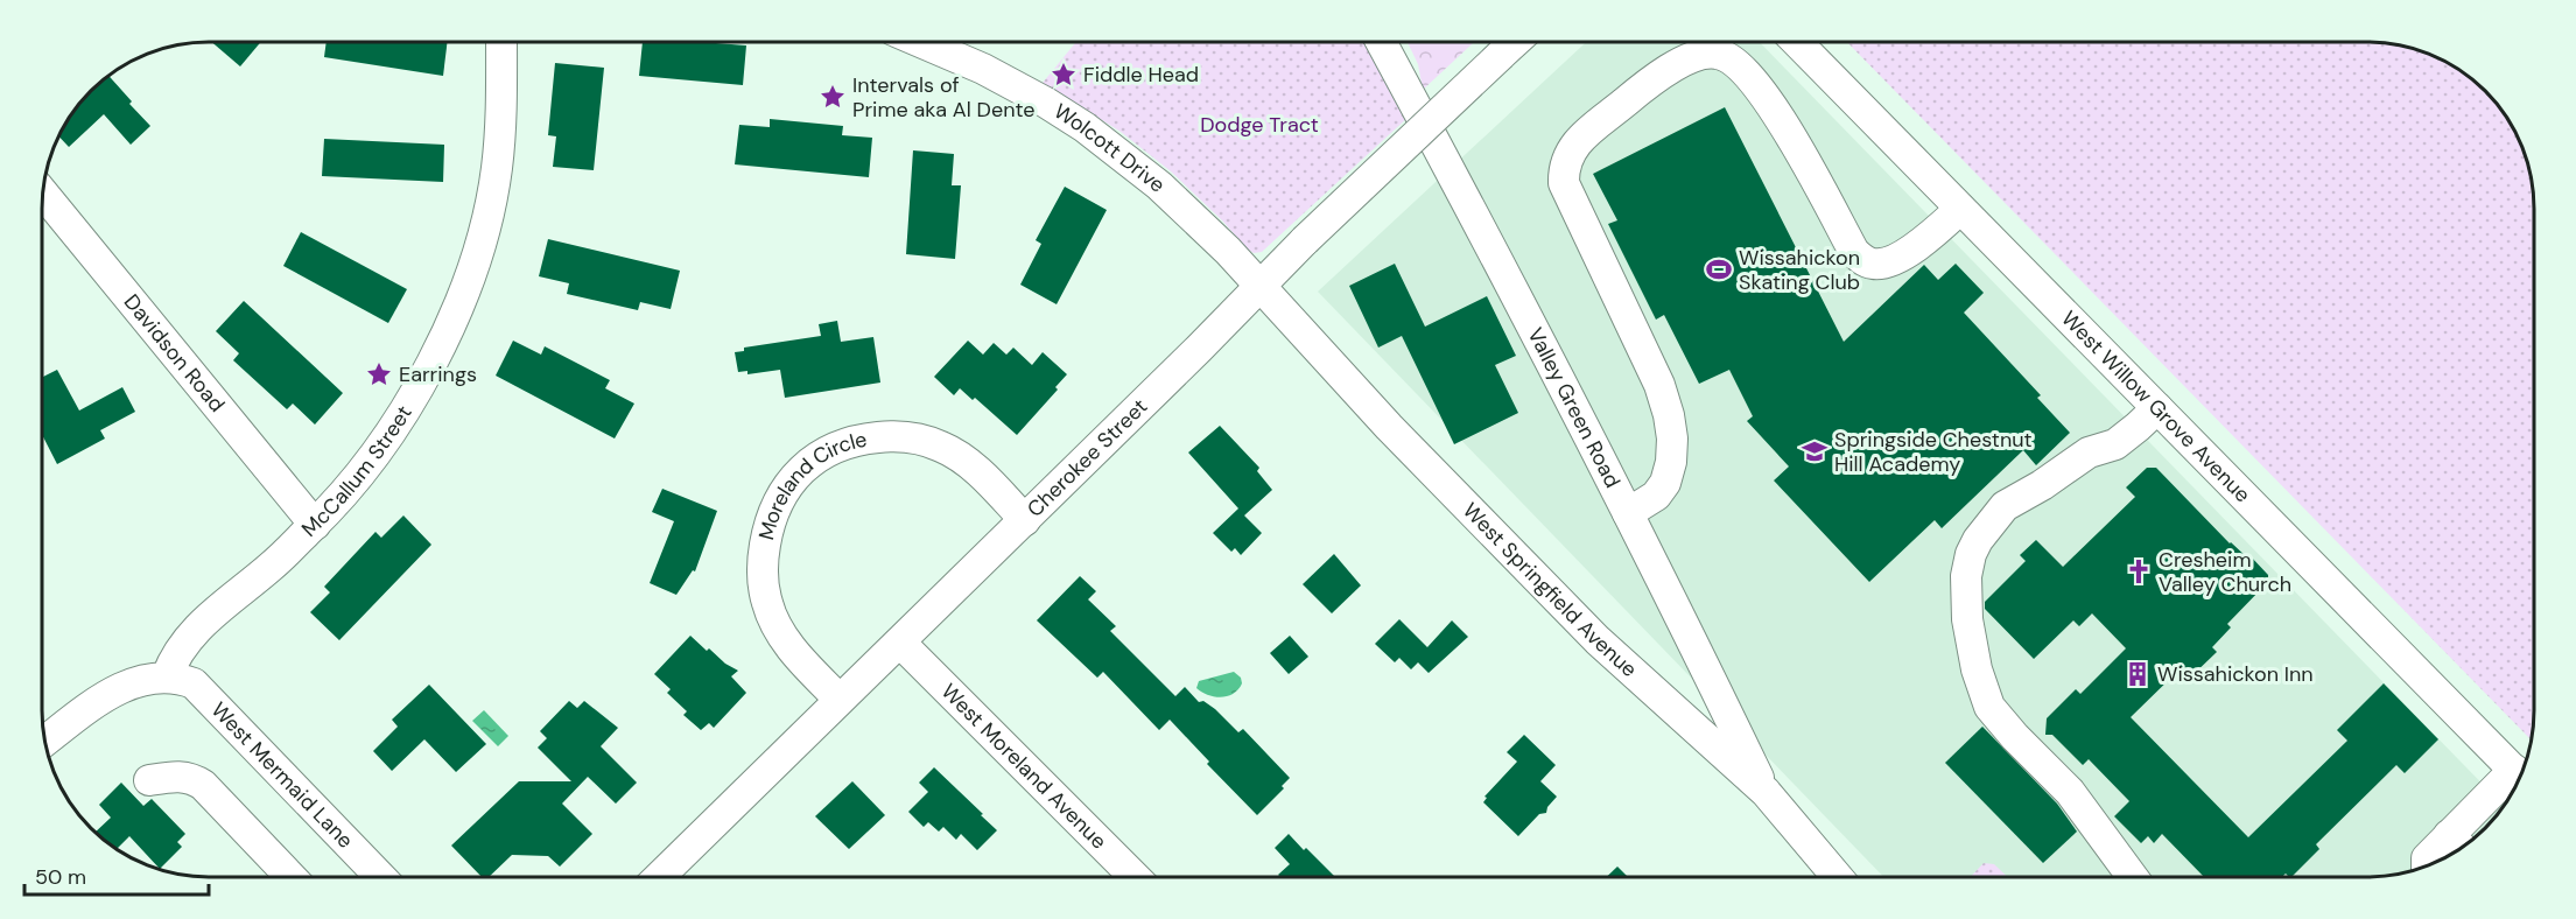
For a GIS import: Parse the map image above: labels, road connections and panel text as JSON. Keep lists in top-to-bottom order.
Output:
{
  "streets": {
    "street": [
      "Wolcott Drive",
      "Davidson Road",
      "West Willow Grove Avenue",
      "Valley Green Road",
      "Cherokee Street",
      "McCallum Street",
      "Moreland Circle",
      "West Springfield Avenue",
      "West Moreland Avenue",
      "West Mermaid Lane"
    ]
  },
  "crossings": [
    ["Wolcott Drive", "Cherokee Street"],
    ["Wolcott Drive", "West Springfield Avenue"],
    ["Davidson Road", "McCallum Street"],
    ["Valley Green Road", "West Springfield Avenue"],
    ["Cherokee Street", "Moreland Circle"],
    ["Cherokee Street", "West Springfield Avenue"],
    ["Cherokee Street", "West Moreland Avenue"],
    ["McCallum Street", "West Mermaid Lane"]
  ],
  "parks": ["Dodge Tract"],
  "places": {
    "place": ["Fiddle Head", "Intervals of Prime aka Al Dente", "Earrings"],
    "sports": ["Wissahickon Skating Club"],
    "school or university": ["Springside Chestnut Hill Academy"],
    "church": ["Cresheim Valley Church"],
    "building": ["Wissahickon Inn"]
  },
  "scale_bar": "50 m"
}
